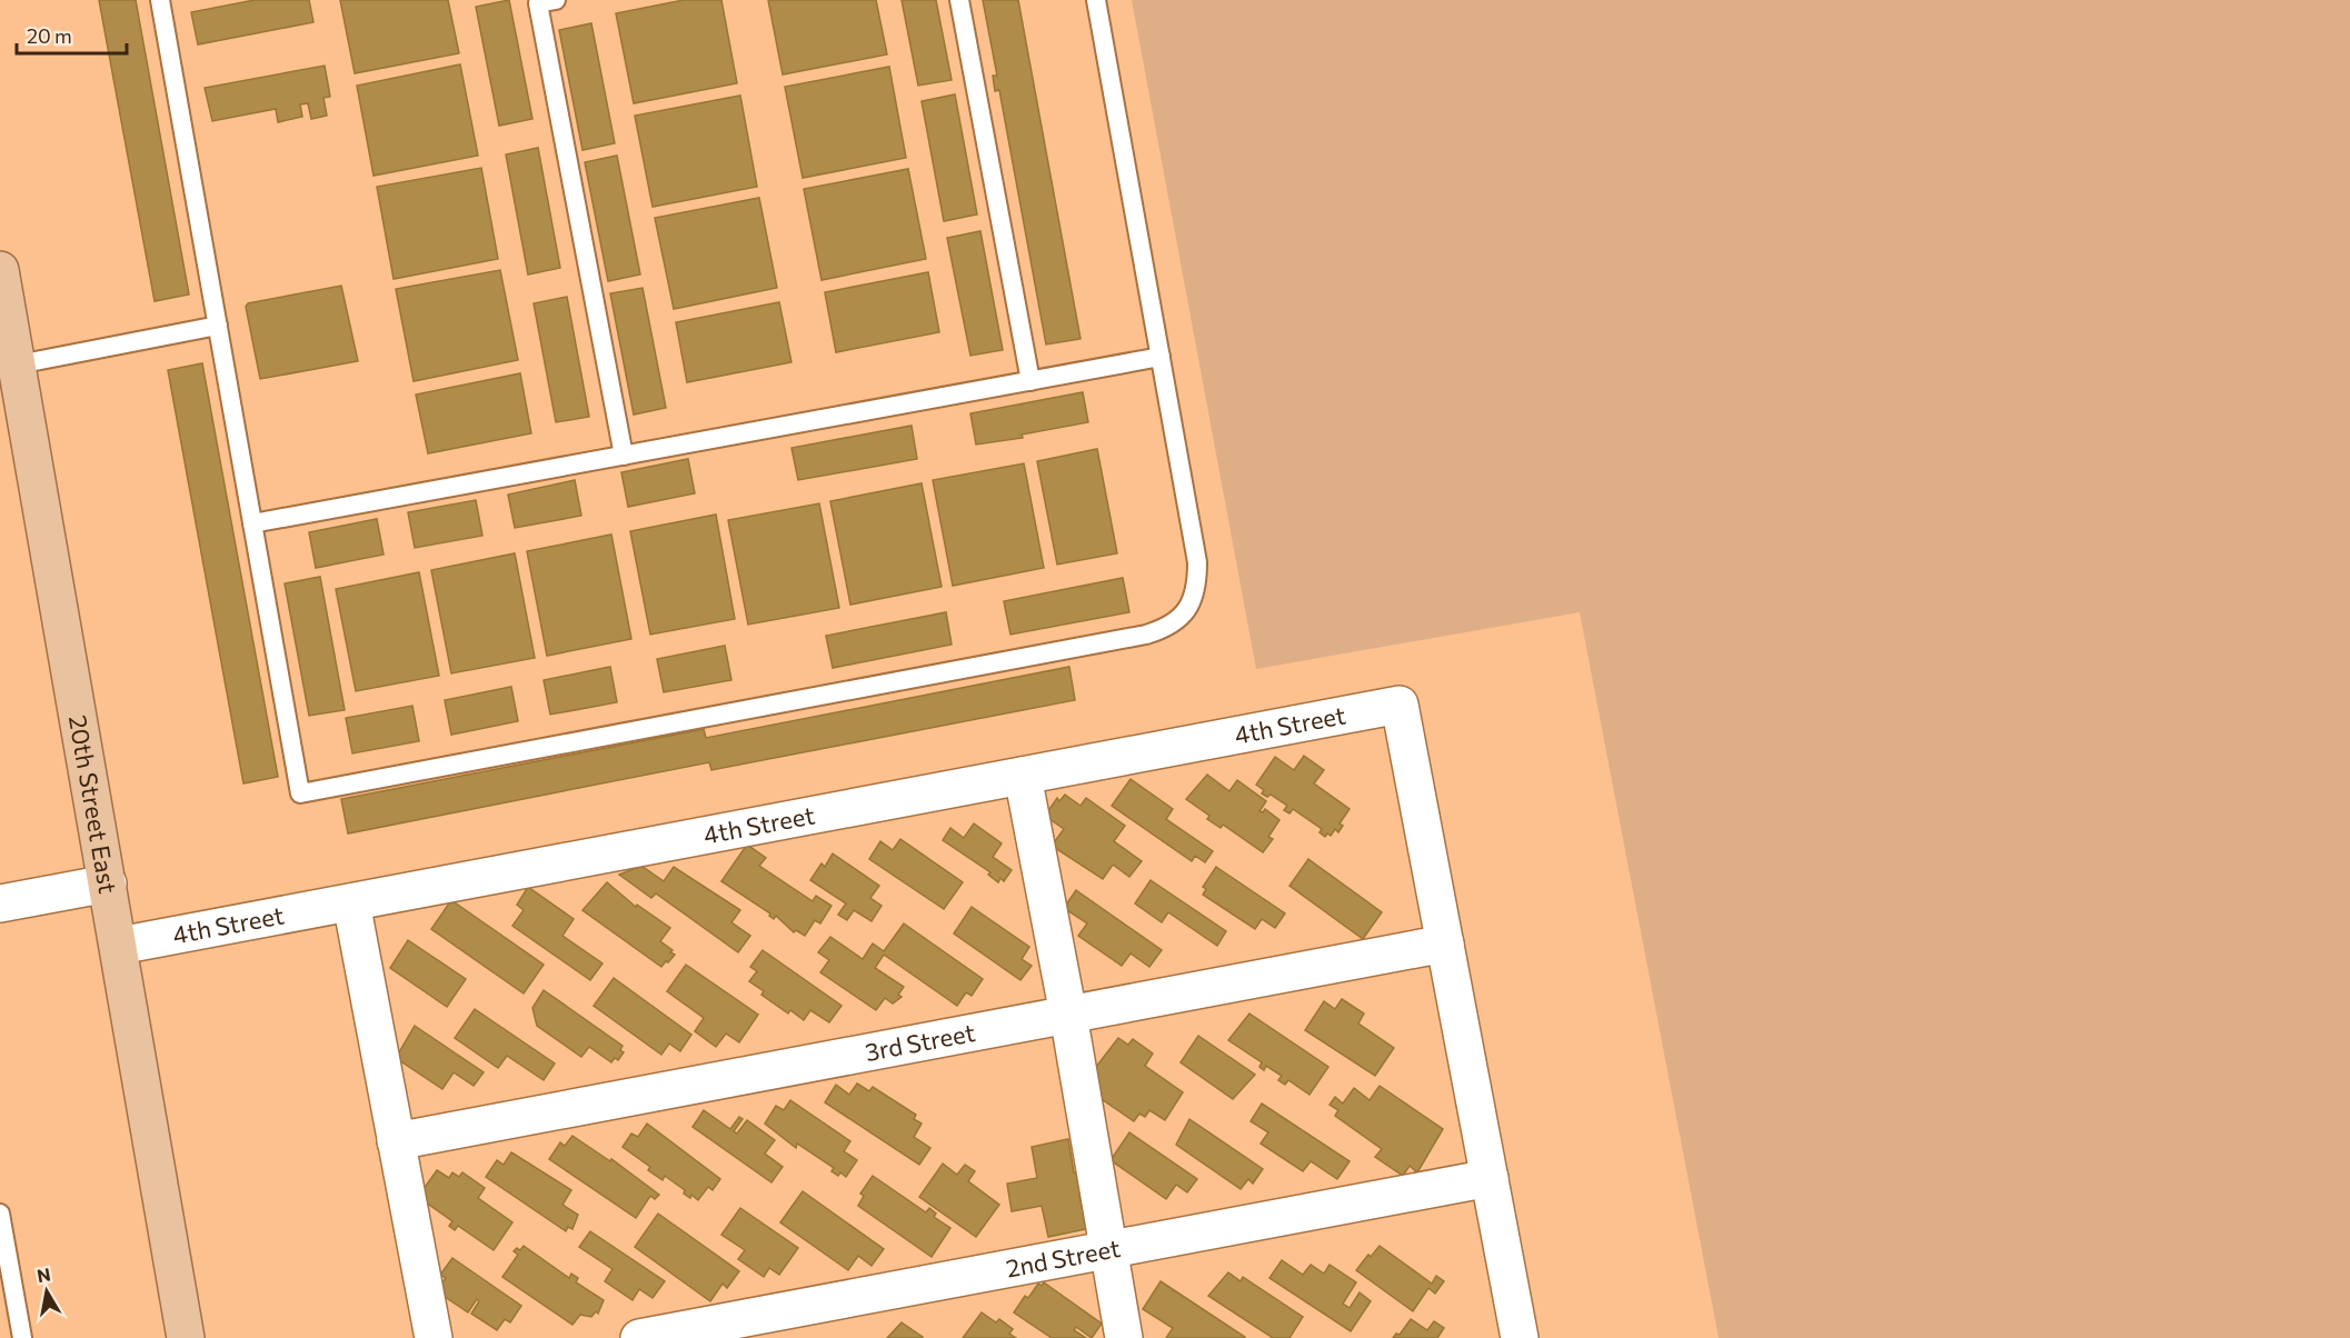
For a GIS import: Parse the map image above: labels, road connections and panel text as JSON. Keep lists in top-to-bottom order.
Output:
{
  "streets": {
    "main road": ["20th Street East"],
    "street": ["4th Street", "3rd Street", "2nd Street"]
  },
  "crossings": [
    ["4th Street", "20th Street East"],
    ["4th Street", "3rd Street"]
  ],
  "scale_bar": "20 m",
  "north": "top"
}
